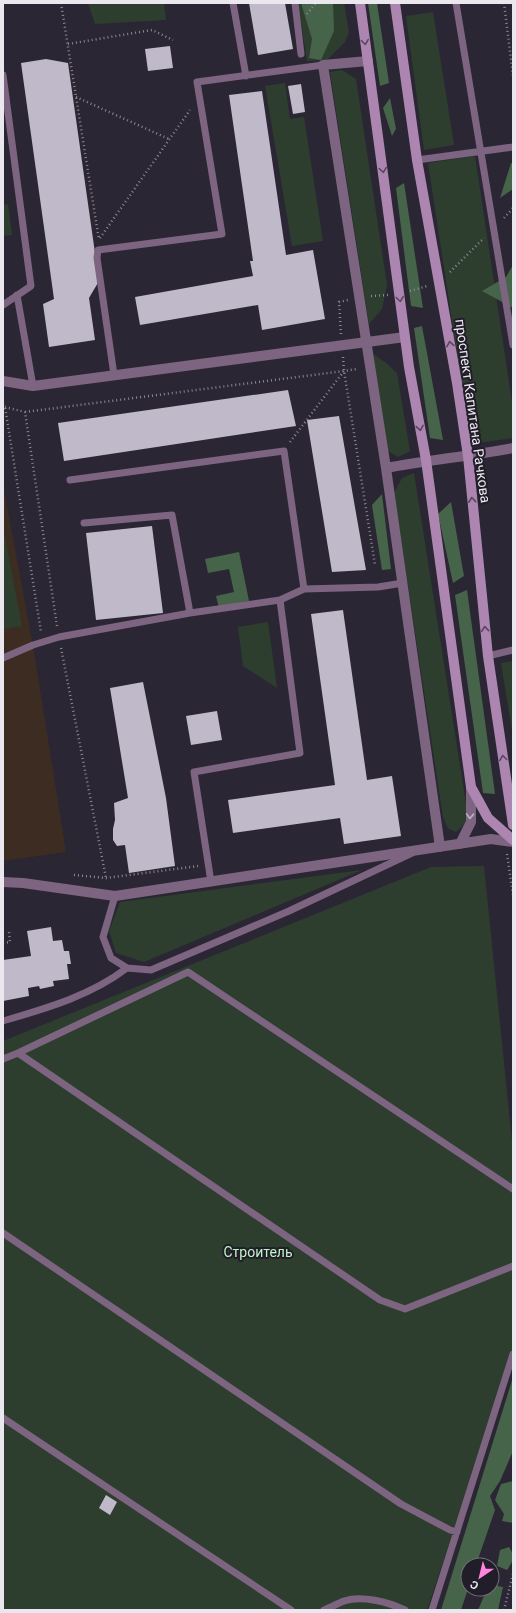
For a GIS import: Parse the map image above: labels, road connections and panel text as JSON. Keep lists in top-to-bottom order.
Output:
{
  "streets": {
    "street": ["проспект Капитана Рачкова"]
  },
  "parks": ["Строитель"],
  "north": "bottom left"
}
